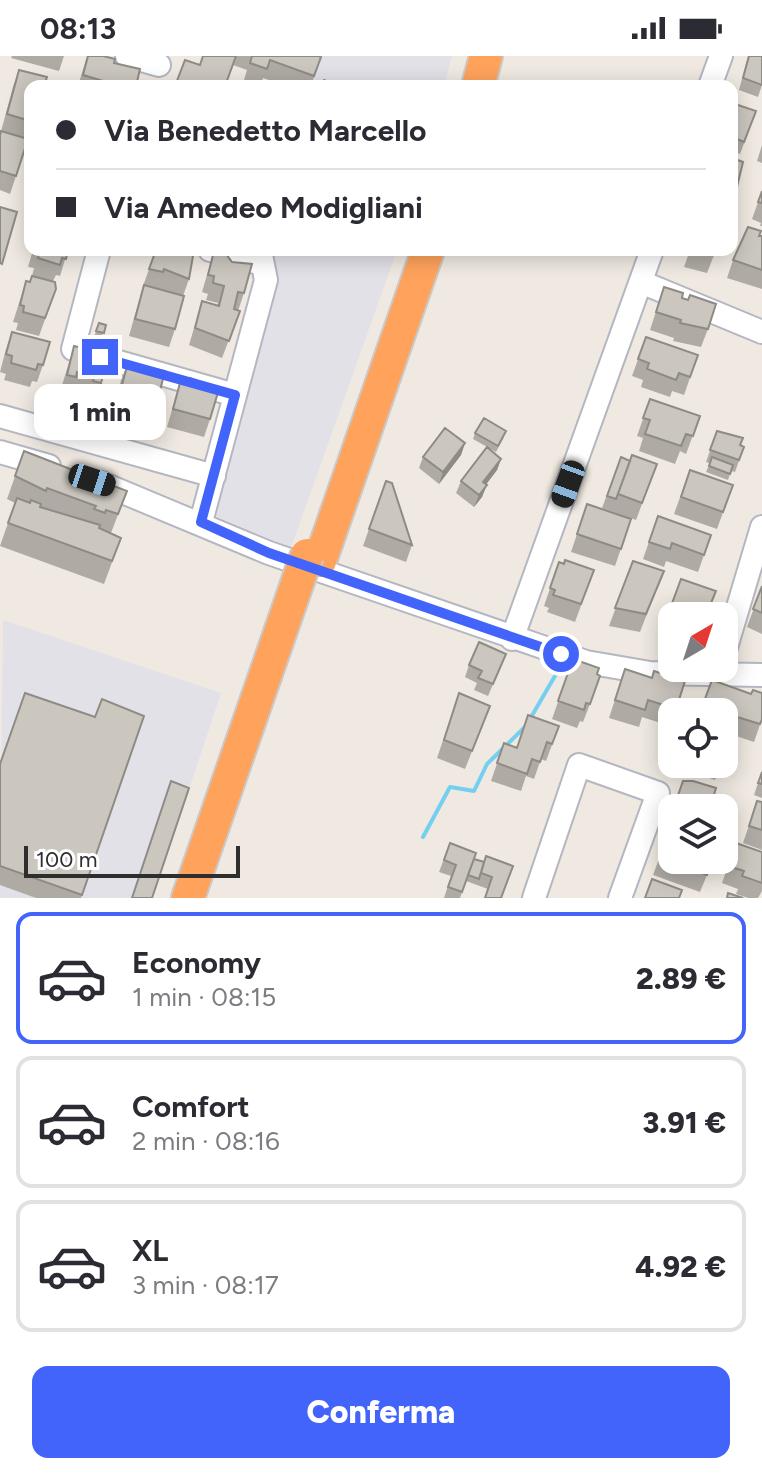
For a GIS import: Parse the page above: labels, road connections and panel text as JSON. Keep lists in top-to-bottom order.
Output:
{
  "scale_bar": "100 m",
  "north": "top right",
  "page": {
    "status": "08:13",
    "banner": ["Via Benedetto Marcello", "Via Amedeo Modigliani"],
    "bubble": "1 min",
    "scale": "100 m",
    "list": [
      {
        "name": "Economy",
        "note": "1 min · 08:15",
        "value": "2.89 €"
      },
      {
        "name": "Comfort",
        "note": "2 min · 08:16",
        "value": "3.91 €"
      },
      {
        "name": "XL",
        "note": "3 min · 08:17",
        "value": "4.92 €"
      }
    ],
    "buttons": "Conferma"
  }
}
